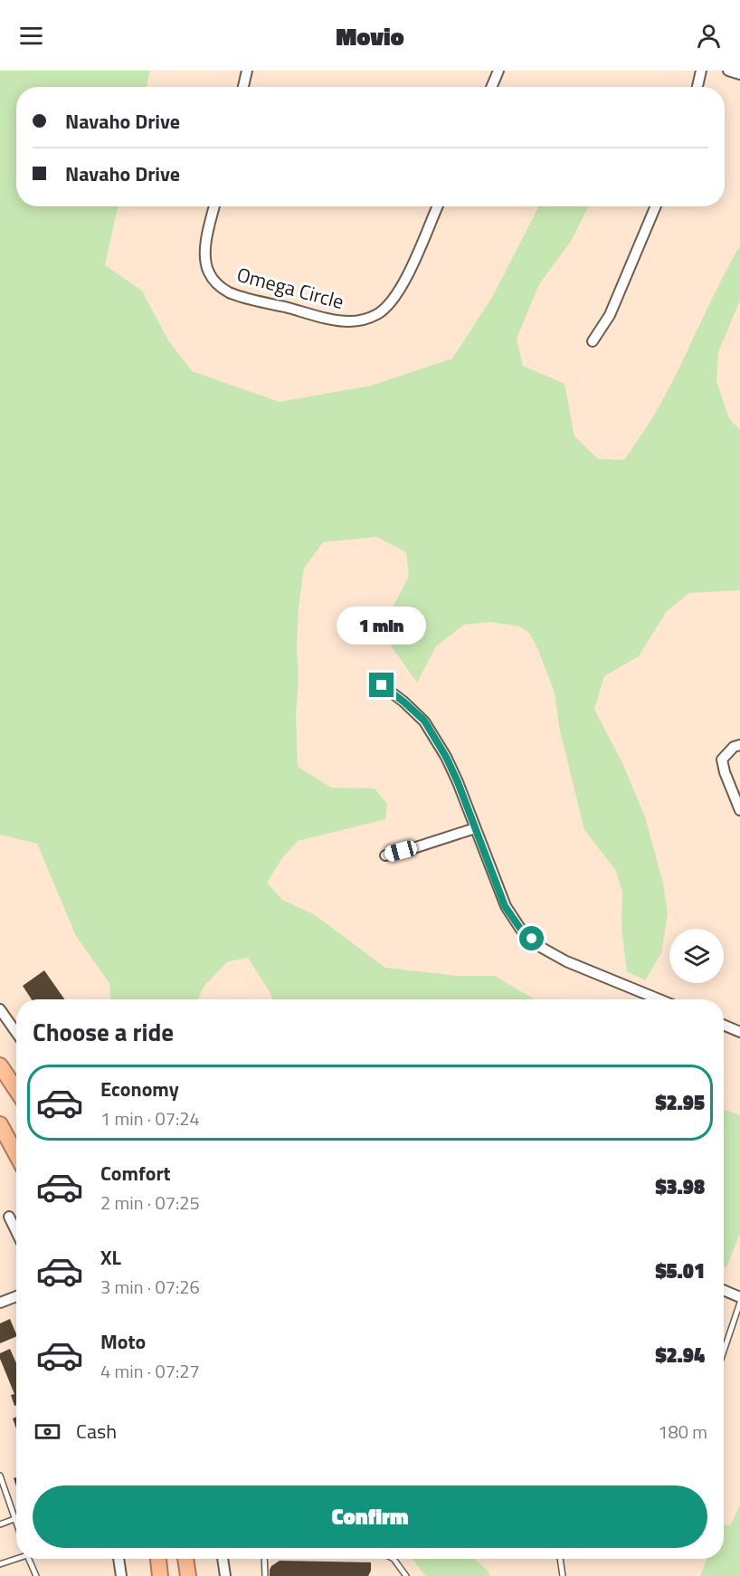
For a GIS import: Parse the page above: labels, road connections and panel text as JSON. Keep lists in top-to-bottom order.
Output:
{
  "streets": {
    "street": ["Omega Circle"]
  },
  "page": {
    "header": "Movio",
    "banner": ["Navaho Drive", "Navaho Drive"],
    "bubble": "1 min",
    "heading": "Choose a ride",
    "list": [
      {
        "name": "Economy",
        "note": "1 min · 07:24",
        "value": "$2.95"
      },
      {
        "name": "Comfort",
        "note": "2 min · 07:25",
        "value": "$3.98"
      },
      {
        "name": "XL",
        "note": "3 min · 07:26",
        "value": "$5.01"
      },
      {
        "name": "Moto",
        "note": "4 min · 07:27",
        "value": "$2.94"
      }
    ],
    "pay": ["Cash", "180 m"],
    "buttons": "Confirm"
  }
}
